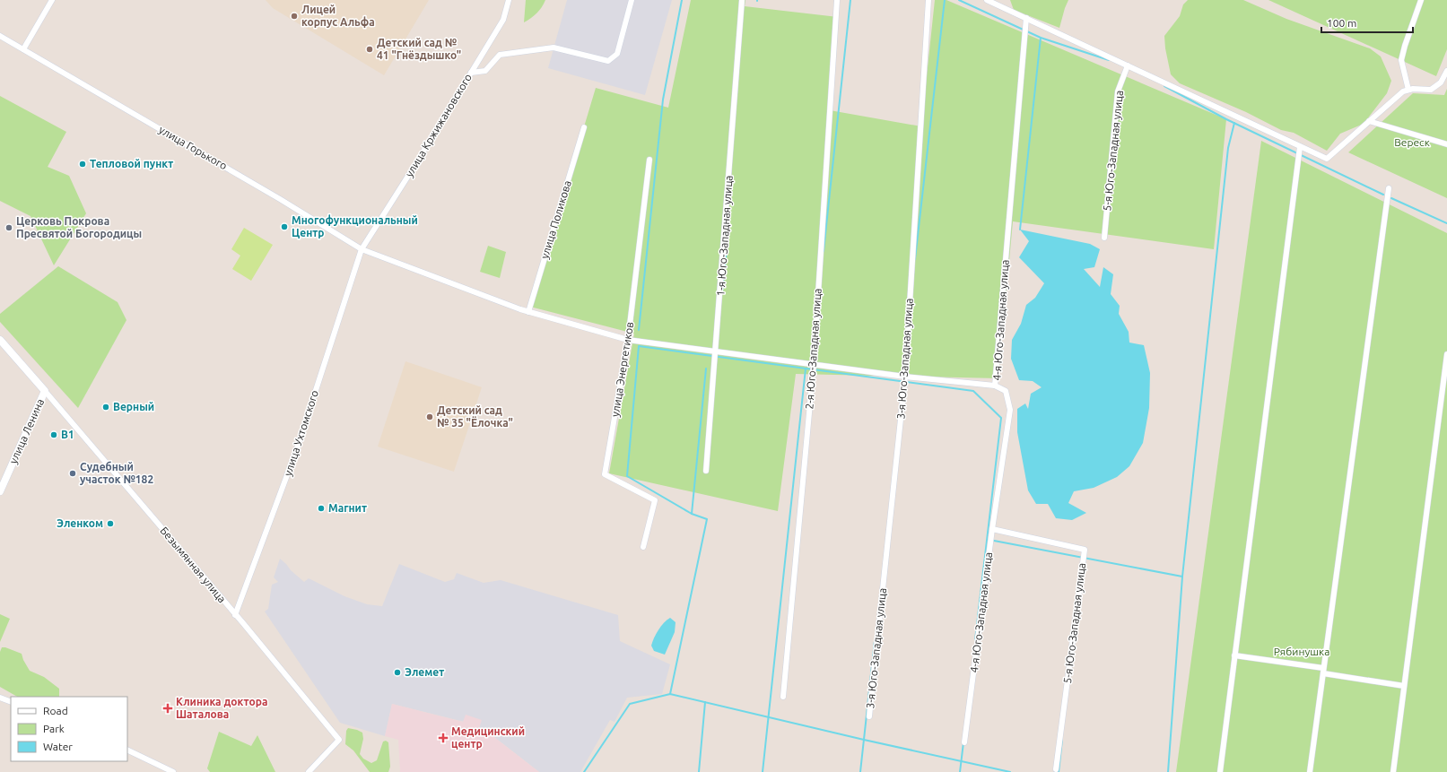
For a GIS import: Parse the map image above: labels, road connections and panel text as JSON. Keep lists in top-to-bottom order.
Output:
{
  "streets": {
    "street": [
      "улица Кржижановского",
      "улица Горького",
      "5-я Юго-Западная улица",
      "улица Поликова",
      "1-я Юго-Западная улица",
      "4-я Юго-Западная улица",
      "2-я Юго-Западная улица",
      "3-я Юго-Западная улица",
      "улица Энергетиков",
      "улица Ленина",
      "улица Ухтомского",
      "Безымянная улица"
    ]
  },
  "crossings": [
    ["улица Кржижановского", "улица Горького"],
    ["улица Кржижановского", "улица Ухтомского"],
    ["улица Горького", "улица Поликова"],
    ["улица Горького", "1-я Юго-Западная улица"],
    ["улица Горького", "4-я Юго-Западная улица"],
    ["улица Горького", "2-я Юго-Западная улица"],
    ["улица Горького", "3-я Юго-Западная улица"],
    ["улица Горького", "улица Энергетиков"],
    ["улица Горького", "улица Ухтомского"],
    ["5-я Юго-Западная улица", "4-я Юго-Западная улица"],
    ["улица Ленина", "Безымянная улица"],
    ["улица Ухтомского", "Безымянная улица"]
  ],
  "parks": ["Вереск", "Рябинушка"],
  "places": {
    "other": [
      "Лицей корпус Альфа",
      "Детский сад № 41 \"Гнёздышко\"",
      "Тепловой пункт",
      "Многофункциональный Центр",
      "Церковь Покрова Пресвятой Богородицы",
      "Верный",
      "Детский сад № 35 \"Ёлочка\"",
      "B1",
      "Судебный участок №182",
      "Магнит",
      "Эленком",
      "Элемет"
    ],
    "health": ["Клиника доктора Шаталова", "Медицинский центр"]
  },
  "legend": ["Road", "Park", "Water"],
  "scale_bar": "100 m"
}
